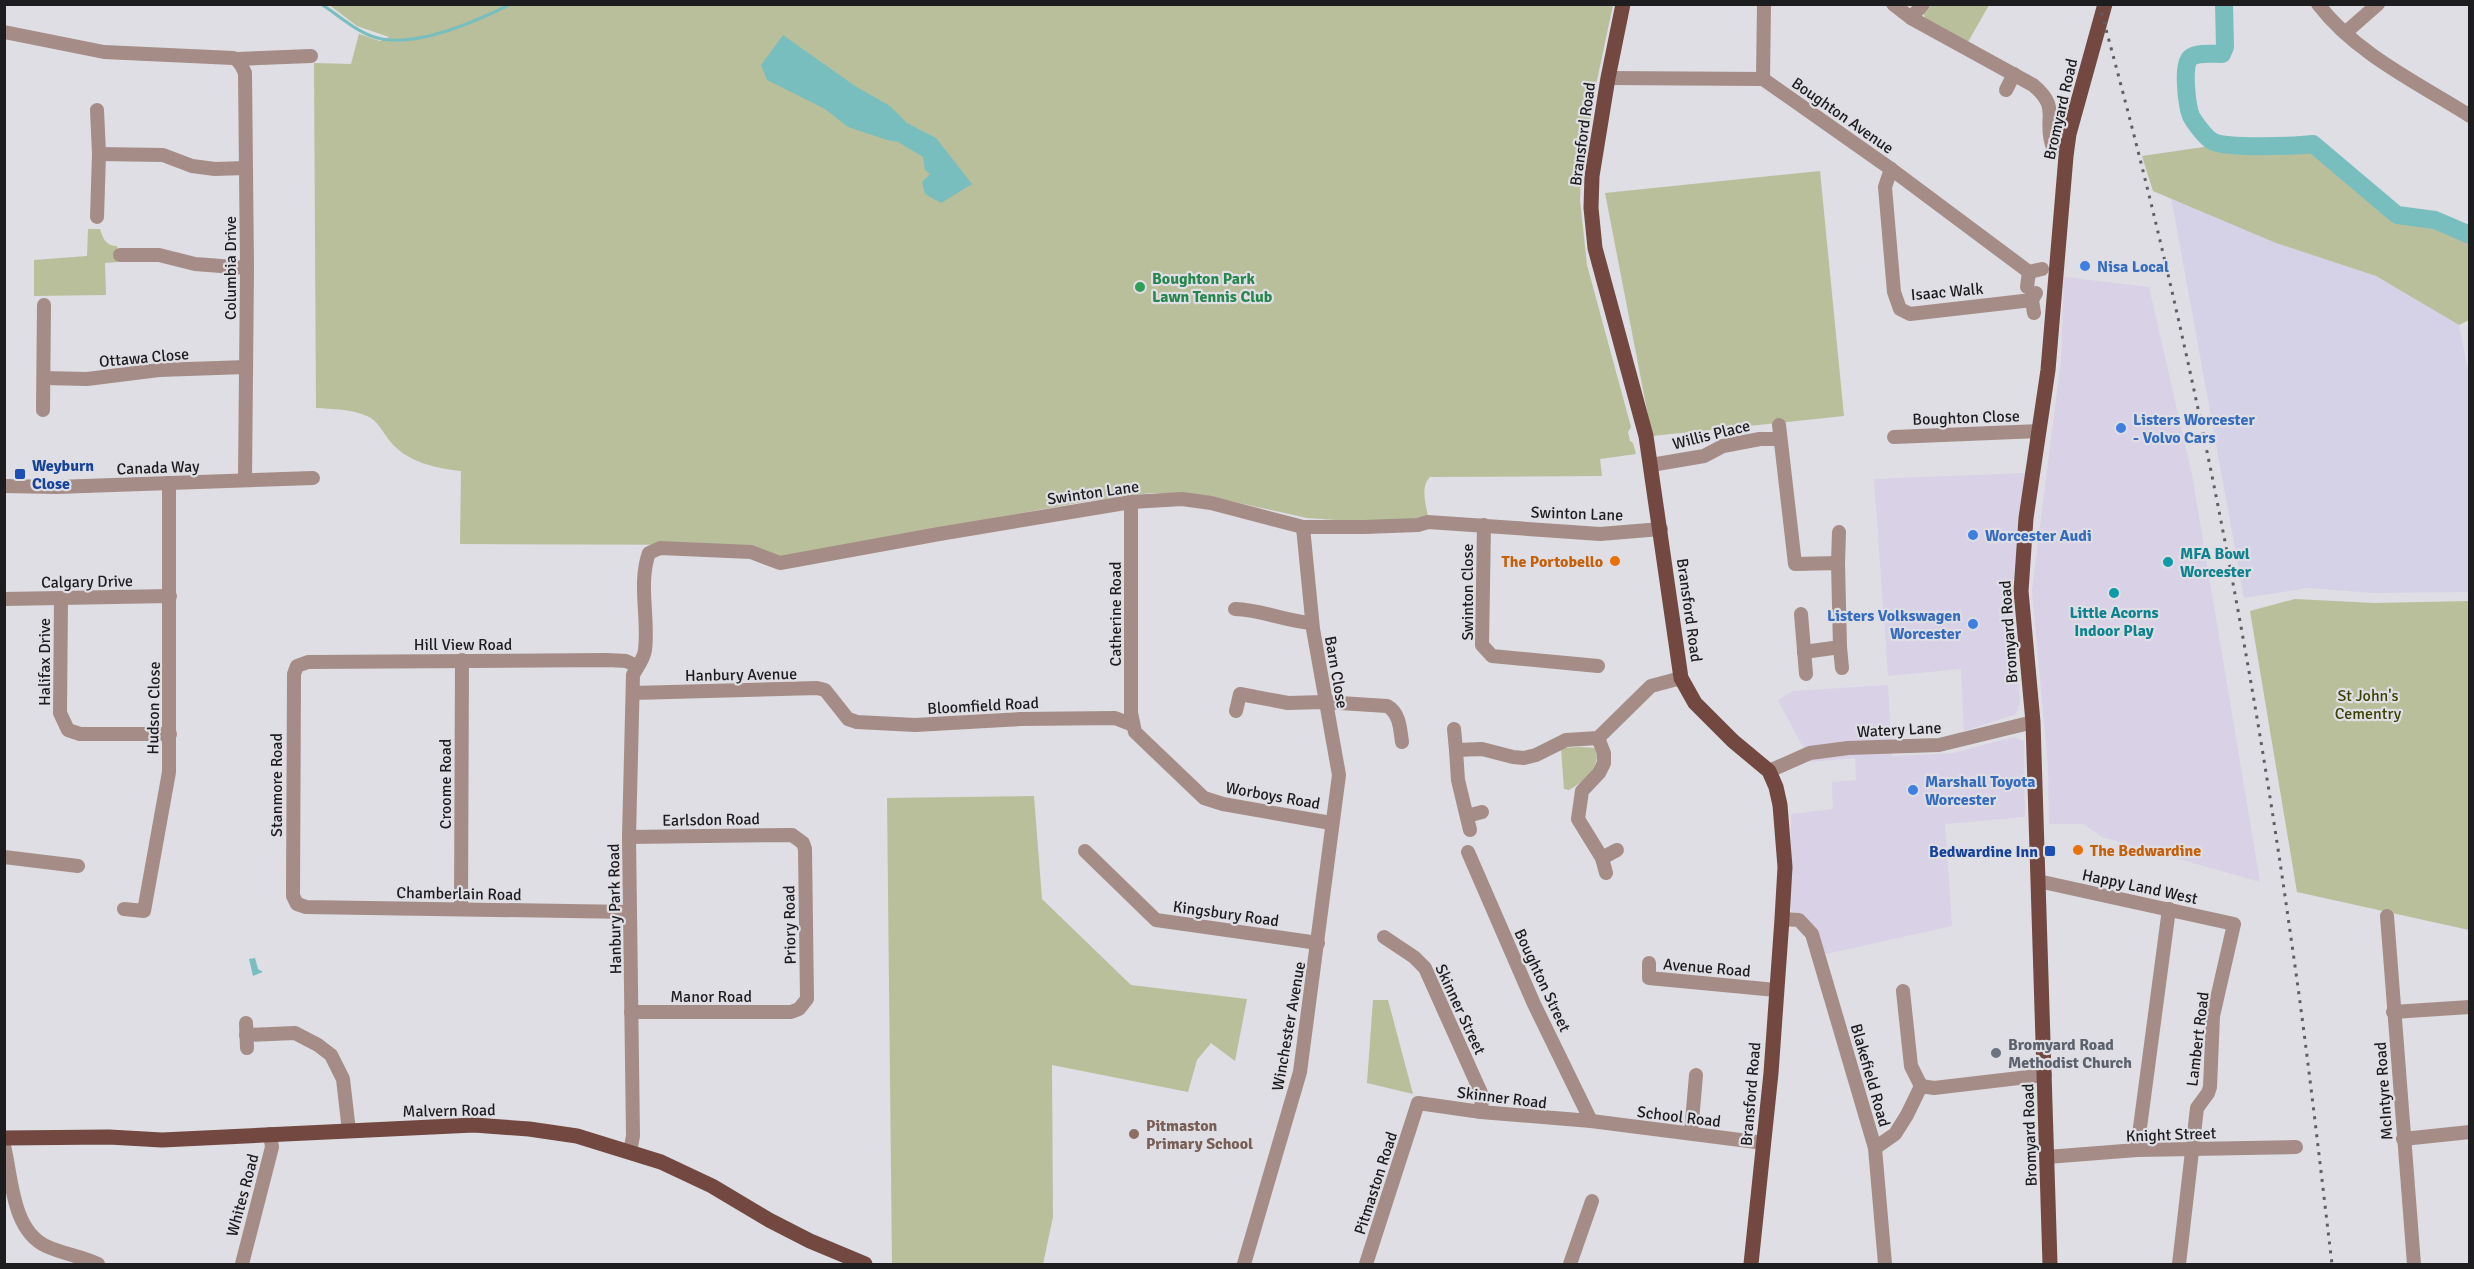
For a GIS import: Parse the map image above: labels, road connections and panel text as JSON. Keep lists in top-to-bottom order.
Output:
{
  "streets": {
    "main road": ["Bromyard Road", "Bransford Road", "Malvern Road"],
    "street": [
      "Boughton Avenue",
      "Columbia Drive",
      "Isaac Walk",
      "Ottawa Close",
      "Boughton Close",
      "Willis Place",
      "Canada Way",
      "Swinton Lane",
      "Calgary Drive",
      "Swinton Close",
      "Catherine Road",
      "Hill View Road",
      "Halifax Drive",
      "Barn Close",
      "Hanbury Avenue",
      "Bloomfield Road",
      "Hudson Close",
      "Watery Lane",
      "Croome Road",
      "Stanmore Road",
      "Worboys Road",
      "Earlsdon Road",
      "Happy Land West",
      "Chamberlain Road",
      "Hanbury Park Road",
      "Kingsbury Road",
      "Priory Road",
      "Avenue Road",
      "Boughton Street",
      "Manor Road",
      "Skinner Street",
      "Winchester Avenue",
      "Lambert Road",
      "Blakefield Road",
      "McIntyre Road",
      "Skinner Road",
      "School Road",
      "Knight Street",
      "Pitmaston Road",
      "Whites Road"
    ]
  },
  "crossings": [
    ["Bromyard Road", "Boughton Close"],
    ["Bromyard Road", "Watery Lane"],
    ["Bromyard Road", "Happy Land West"],
    ["Bromyard Road", "Knight Street"],
    ["Boughton Avenue", "Isaac Walk"],
    ["Bransford Road", "Willis Place"],
    ["Bransford Road", "Swinton Lane"],
    ["Bransford Road", "Watery Lane"],
    ["Bransford Road", "Avenue Road"],
    ["Bransford Road", "Blakefield Road"],
    ["Bransford Road", "School Road"],
    ["Columbia Drive", "Ottawa Close"],
    ["Columbia Drive", "Canada Way"],
    ["Canada Way", "Hudson Close"],
    ["Swinton Lane", "Swinton Close"],
    ["Swinton Lane", "Catherine Road"],
    ["Swinton Lane", "Hill View Road"],
    ["Swinton Lane", "Barn Close"],
    ["Swinton Lane", "Hanbury Park Road"],
    ["Calgary Drive", "Halifax Drive"],
    ["Calgary Drive", "Hudson Close"],
    ["Catherine Road", "Bloomfield Road"],
    ["Catherine Road", "Worboys Road"],
    ["Hill View Road", "Croome Road"],
    ["Hill View Road", "Stanmore Road"],
    ["Hill View Road", "Hanbury Park Road"],
    ["Halifax Drive", "Hudson Close"],
    ["Barn Close", "Worboys Road"],
    ["Barn Close", "Winchester Avenue"],
    ["Hanbury Avenue", "Bloomfield Road"],
    ["Hanbury Avenue", "Hanbury Park Road"],
    ["Bloomfield Road", "Worboys Road"],
    ["Croome Road", "Chamberlain Road"],
    ["Stanmore Road", "Chamberlain Road"],
    ["Worboys Road", "Winchester Avenue"],
    ["Earlsdon Road", "Hanbury Park Road"],
    ["Earlsdon Road", "Priory Road"],
    ["Happy Land West", "Lambert Road"],
    ["Chamberlain Road", "Hanbury Park Road"],
    ["Hanbury Park Road", "Manor Road"],
    ["Hanbury Park Road", "Malvern Road"],
    ["Kingsbury Road", "Winchester Avenue"],
    ["Priory Road", "Manor Road"],
    ["Boughton Street", "Skinner Road"],
    ["Boughton Street", "School Road"],
    ["Skinner Street", "Skinner Road"],
    ["Lambert Road", "Knight Street"],
    ["Skinner Road", "School Road"],
    ["Skinner Road", "Pitmaston Road"],
    ["Malvern Road", "Whites Road"]
  ],
  "parks": ["St John's Cementry"],
  "places": {
    "other": [
      "Nisa Local",
      "Boughton Park Lawn Tennis Club",
      "Listers Worcester - Volvo Cars",
      "Worcester Audi",
      "The Portobello",
      "MFA Bowl Worcester",
      "Little Acorns Indoor Play",
      "Listers Volkswagen Worcester",
      "Marshall Toyota Worcester",
      "The Bedwardine",
      "Bromyard Road Methodist Church",
      "Pitmaston Primary School"
    ],
    "transit": ["Weyburn Close", "Bedwardine Inn"]
  }
}
